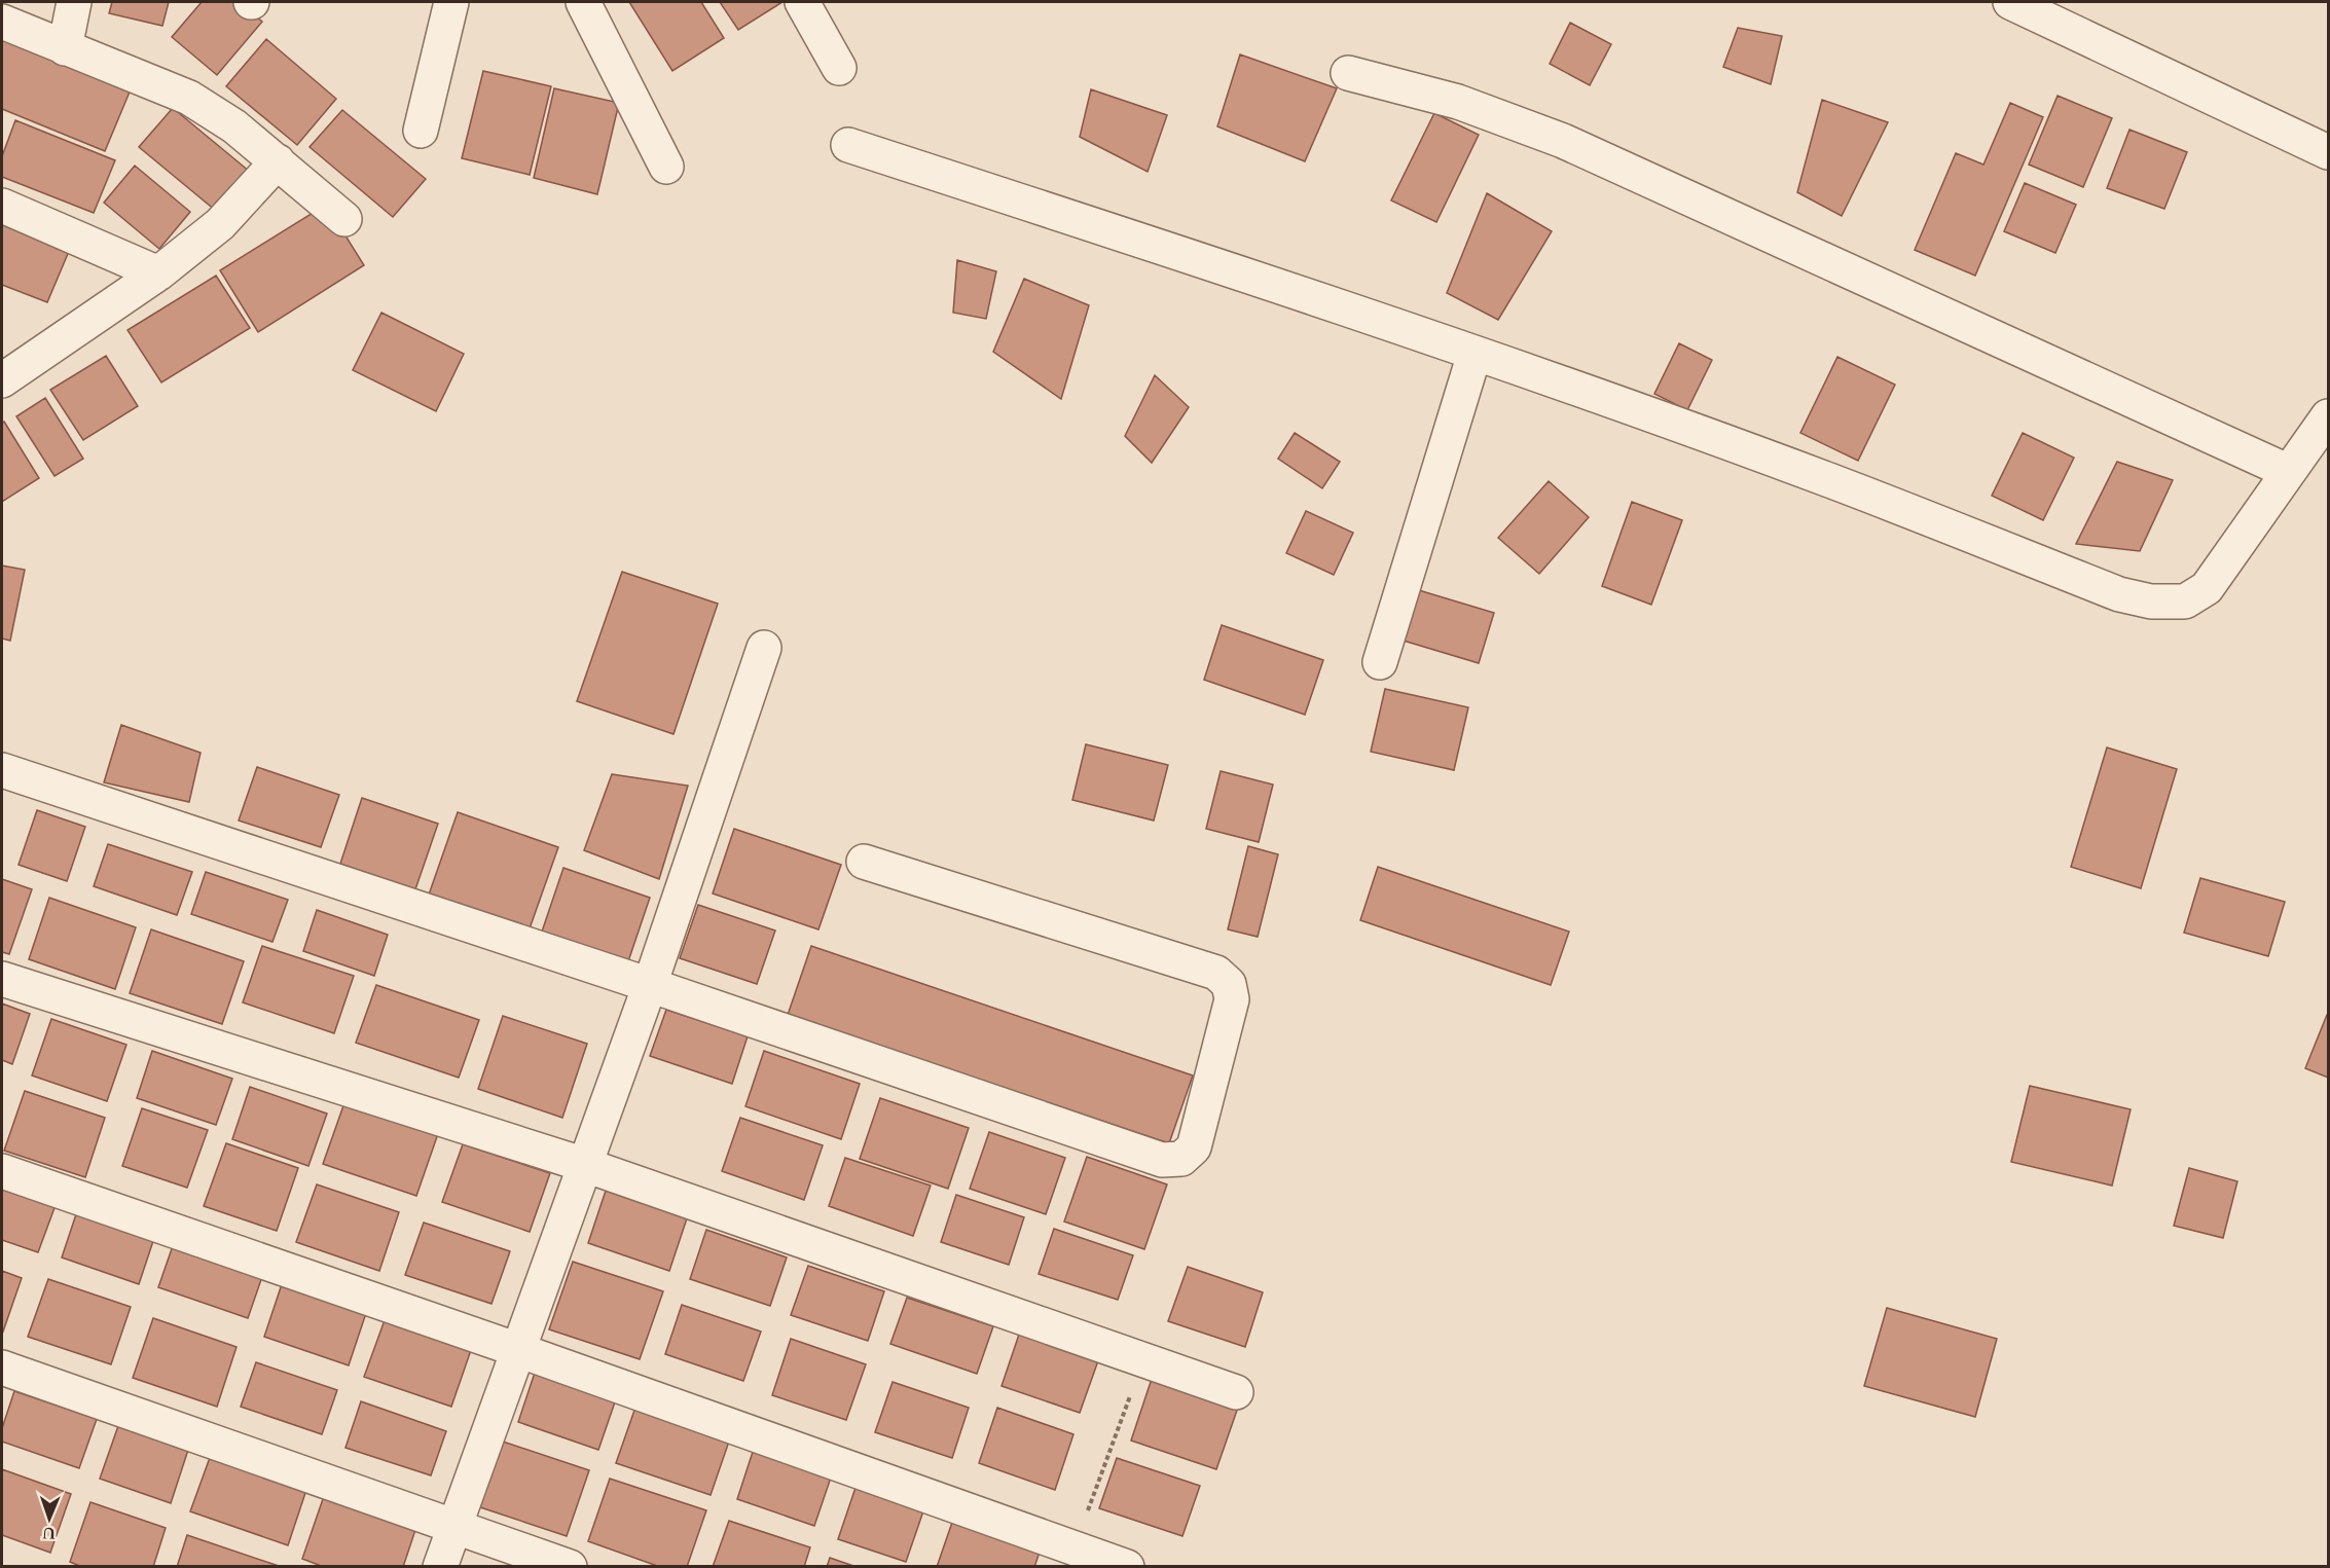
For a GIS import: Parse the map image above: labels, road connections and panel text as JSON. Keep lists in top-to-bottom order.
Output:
{
  "north": "bottom"
}
